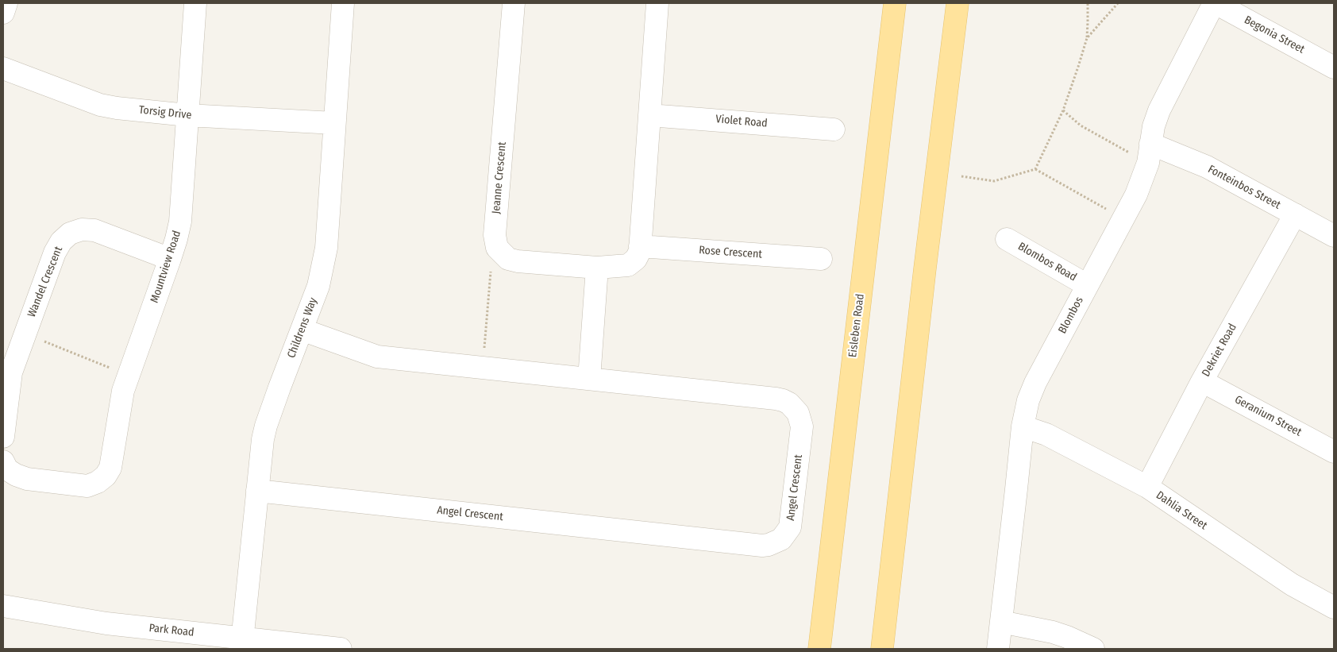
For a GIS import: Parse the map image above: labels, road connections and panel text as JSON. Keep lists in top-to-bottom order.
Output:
{
  "streets": {
    "main road": ["Eisleben Road"],
    "street": [
      "Begonia Street",
      "Torsig Drive",
      "Violet Road",
      "Jeanne Crescent",
      "Fonteinbos Street",
      "Rose Crescent",
      "Blombos Road",
      "Mountview Road",
      "Wandel Crescent",
      "Blombos",
      "Childrens Way",
      "Dekriet Road",
      "Geranium Street",
      "Angel Crescent",
      "Dahlia Street",
      "Park Road"
    ]
  },
  "crossings": [
    ["Begonia Street", "Blombos"],
    ["Torsig Drive", "Mountview Road"],
    ["Torsig Drive", "Childrens Way"],
    ["Fonteinbos Street", "Blombos"],
    ["Fonteinbos Street", "Dekriet Road"],
    ["Blombos Road", "Blombos"],
    ["Mountview Road", "Wandel Crescent"],
    ["Blombos", "Dahlia Street"],
    ["Childrens Way", "Angel Crescent"],
    ["Childrens Way", "Park Road"],
    ["Dekriet Road", "Geranium Street"],
    ["Dekriet Road", "Dahlia Street"]
  ]
}
